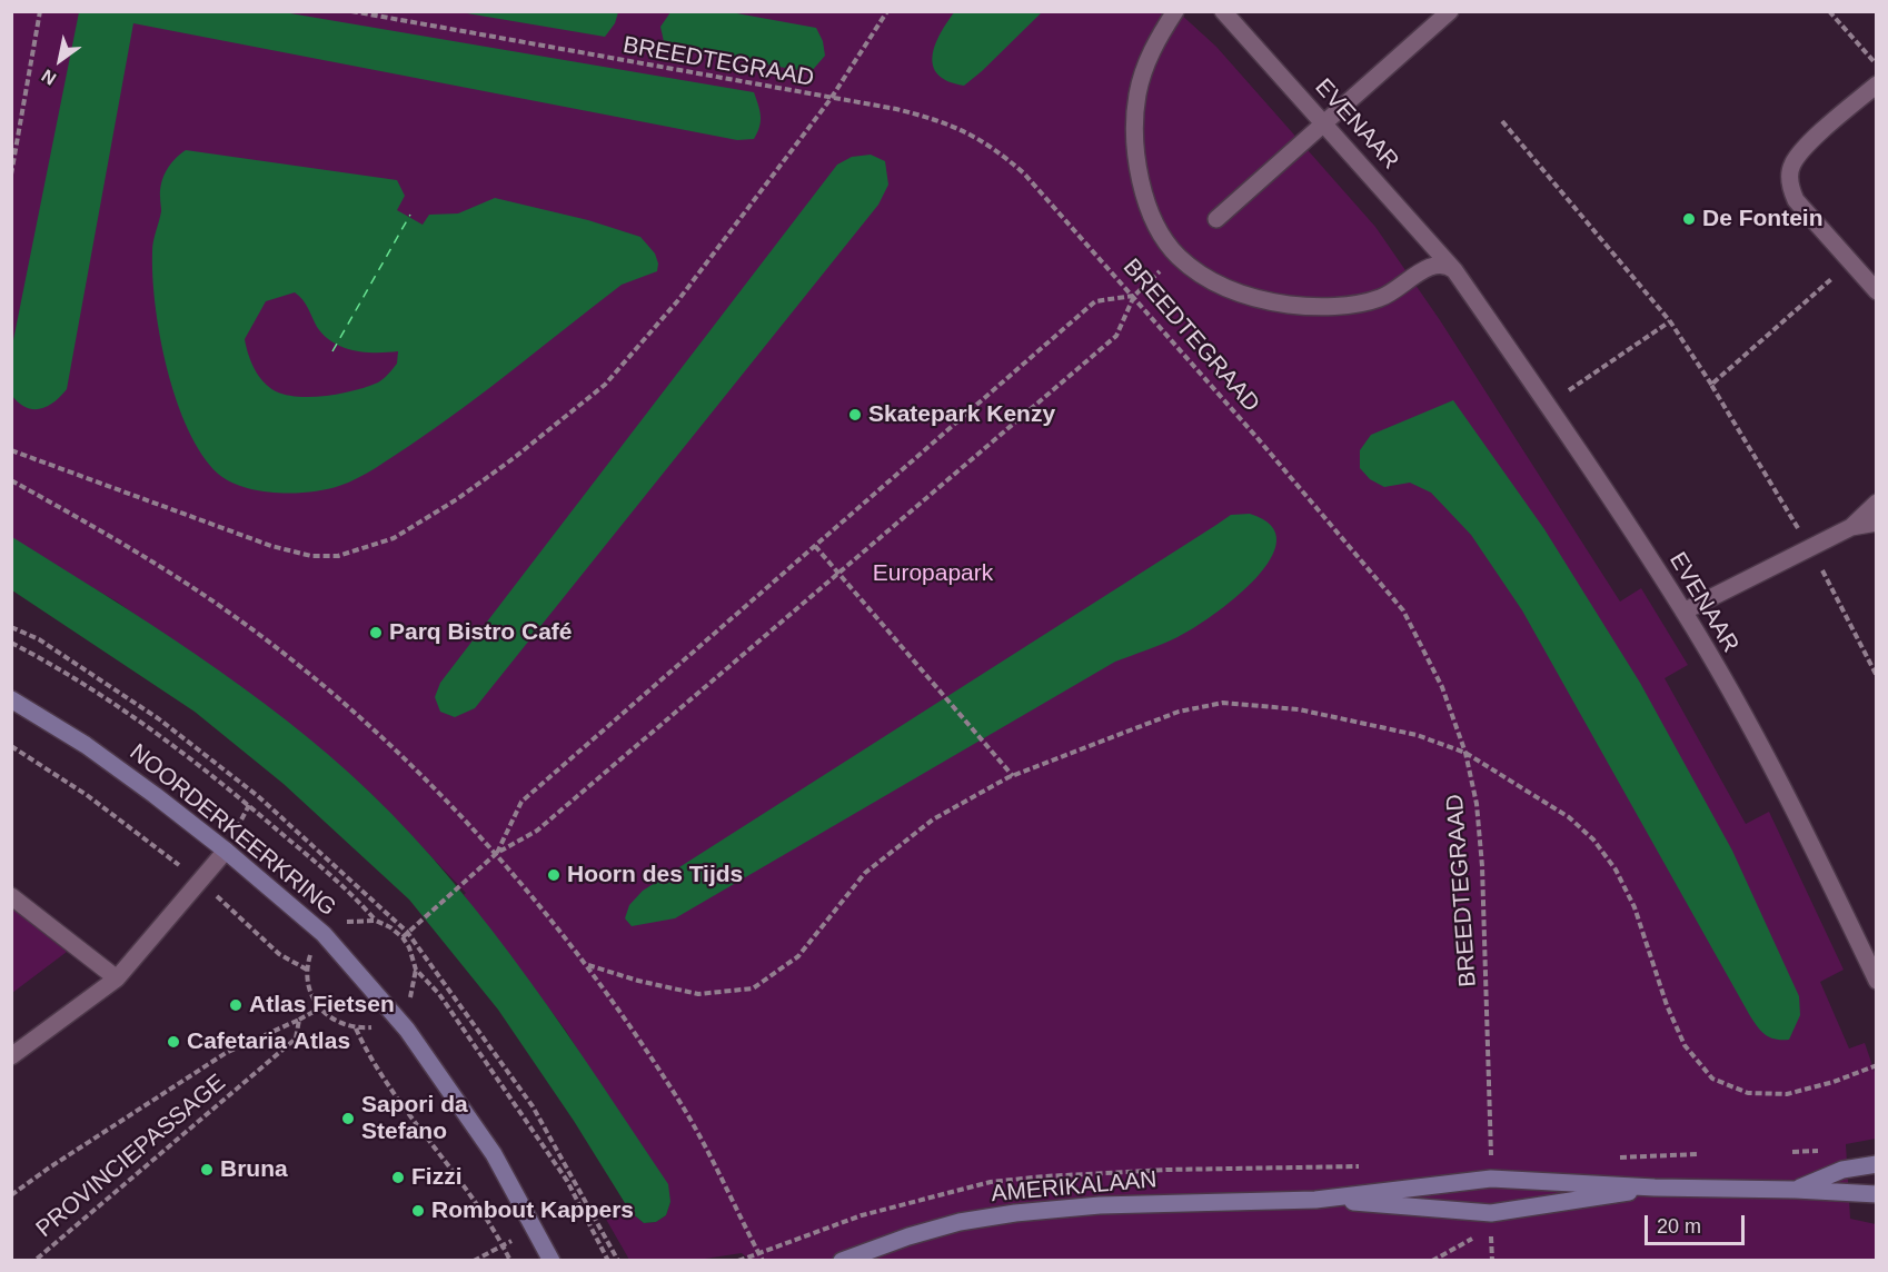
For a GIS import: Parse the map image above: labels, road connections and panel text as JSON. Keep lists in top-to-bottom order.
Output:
{
  "streets": {
    "street": ["EVENAAR", "NOORDERKEERKRING", "AMERIKALAAN"],
    "path": ["BREEDTEGRAAD", "PROVINCIEPASSAGE"]
  },
  "crossings": [
    ["BREEDTEGRAAD", "AMERIKALAAN"]
  ],
  "parks": ["Europapark"],
  "places": [
    "De Fontein",
    "Skatepark Kenzy",
    "Parq Bistro Café",
    "Hoorn des Tijds",
    "Atlas Fietsen",
    "Cafetaria Atlas",
    "Sapori da Stefano",
    "Bruna",
    "Fizzi",
    "Rombout Kappers"
  ],
  "scale_bar": "20 m",
  "north": "bottom left"
}
